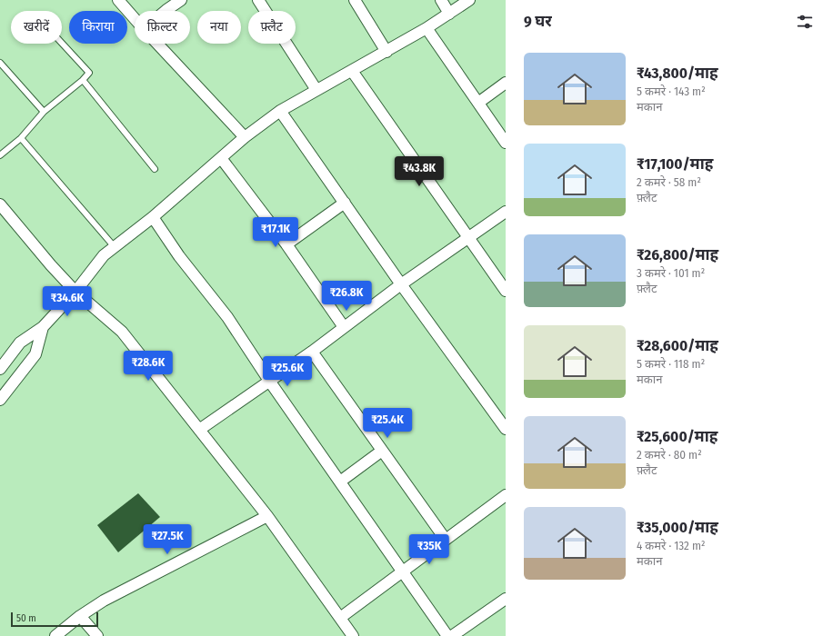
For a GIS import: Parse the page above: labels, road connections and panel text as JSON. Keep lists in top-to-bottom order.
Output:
{
  "scale_bar": "50 m",
  "page": {
    "heading": "9 घर",
    "chip": [
      "खरीदें",
      "किराया",
      "फ़िल्टर",
      "नया",
      "फ़्लैट"
    ],
    "list": [
      {
        "name": "₹43,800/माह",
        "note": "5 कमरे · 143 m² · मकान"
      },
      {
        "name": "₹17,100/माह",
        "note": "2 कमरे · 58 m² · फ़्लैट"
      },
      {
        "name": "₹26,800/माह",
        "note": "3 कमरे · 101 m² · फ़्लैट"
      },
      {
        "name": "₹28,600/माह",
        "note": "5 कमरे · 118 m² · मकान"
      },
      {
        "name": "₹25,600/माह",
        "note": "2 कमरे · 80 m² · फ़्लैट"
      },
      {
        "name": "₹35,000/माह",
        "note": "4 कमरे · 132 m² · मकान"
      }
    ],
    "price": [
      "₹43.8K",
      "₹17.1K",
      "₹26.8K",
      "₹34.6K",
      "₹28.6K",
      "₹25.6K",
      "₹25.4K",
      "₹27.5K",
      "₹35K"
    ],
    "scale": "50 m"
  }
}
